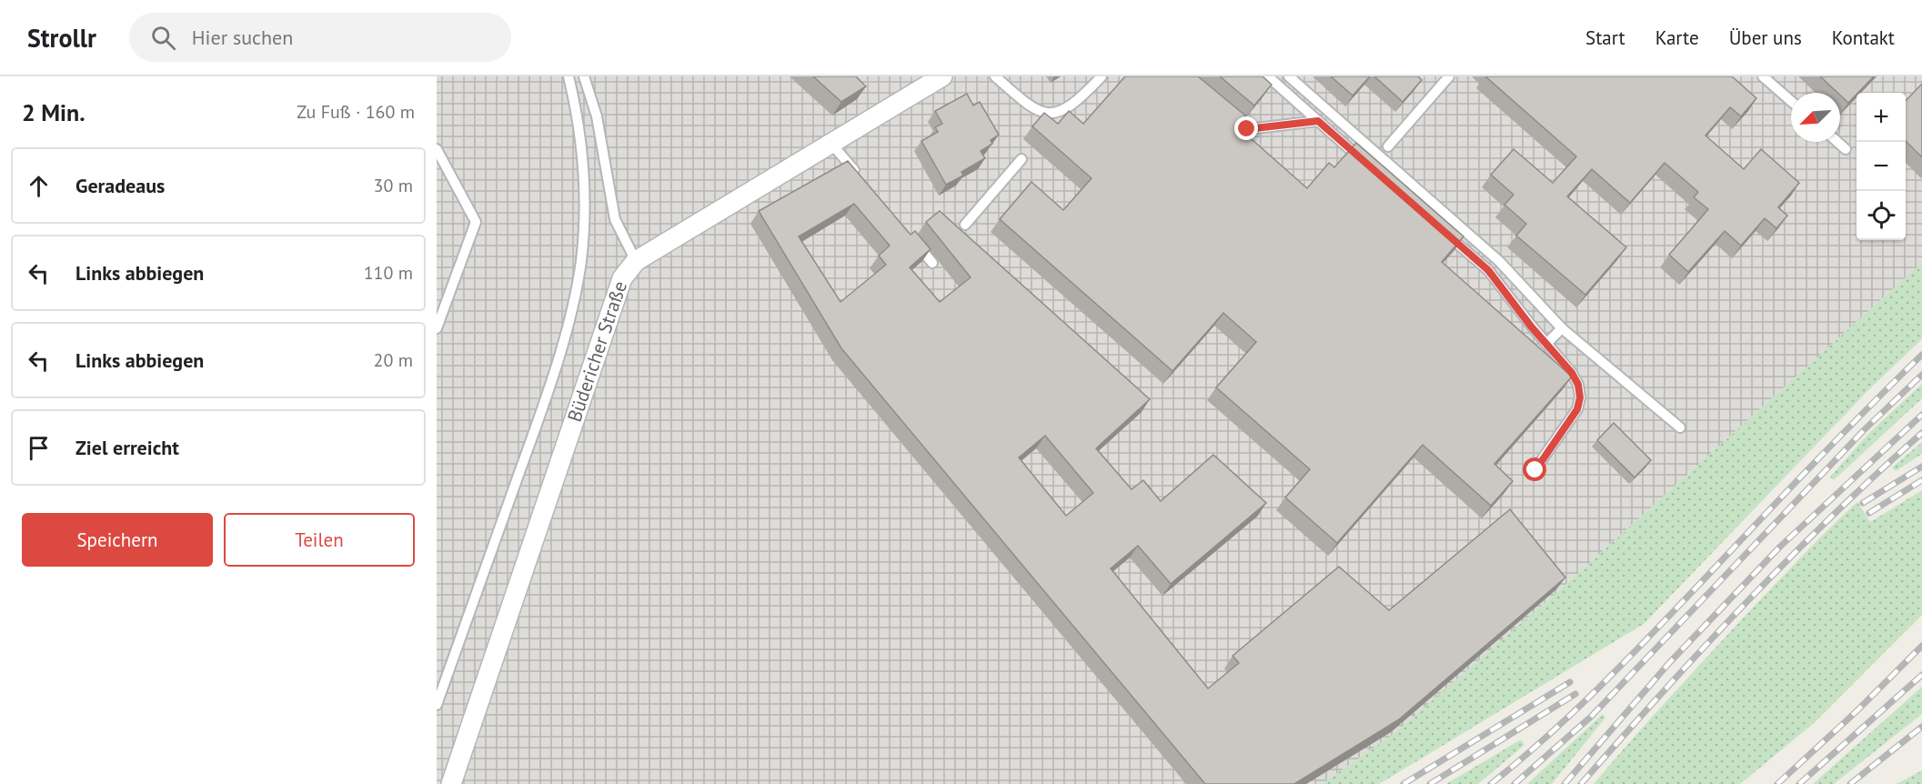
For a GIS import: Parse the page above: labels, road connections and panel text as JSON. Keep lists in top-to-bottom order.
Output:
{
  "streets": {
    "street": ["Büdericher Straße"]
  },
  "north": "bottom left",
  "page": {
    "header": "Strollr",
    "search": "Hier suchen",
    "nav": [
      "Start",
      "Karte",
      "Über uns",
      "Kontakt"
    ],
    "heading": ["2 Min.", "Zu Fuß · 160 m"],
    "map_buttons": ["+", "−"],
    "list": [
      ["Geradeaus", "30 m"],
      ["Links abbiegen", "110 m"],
      ["Links abbiegen", "20 m"],
      "Ziel erreicht"
    ],
    "buttons": ["Speichern", "Teilen"]
  }
}
